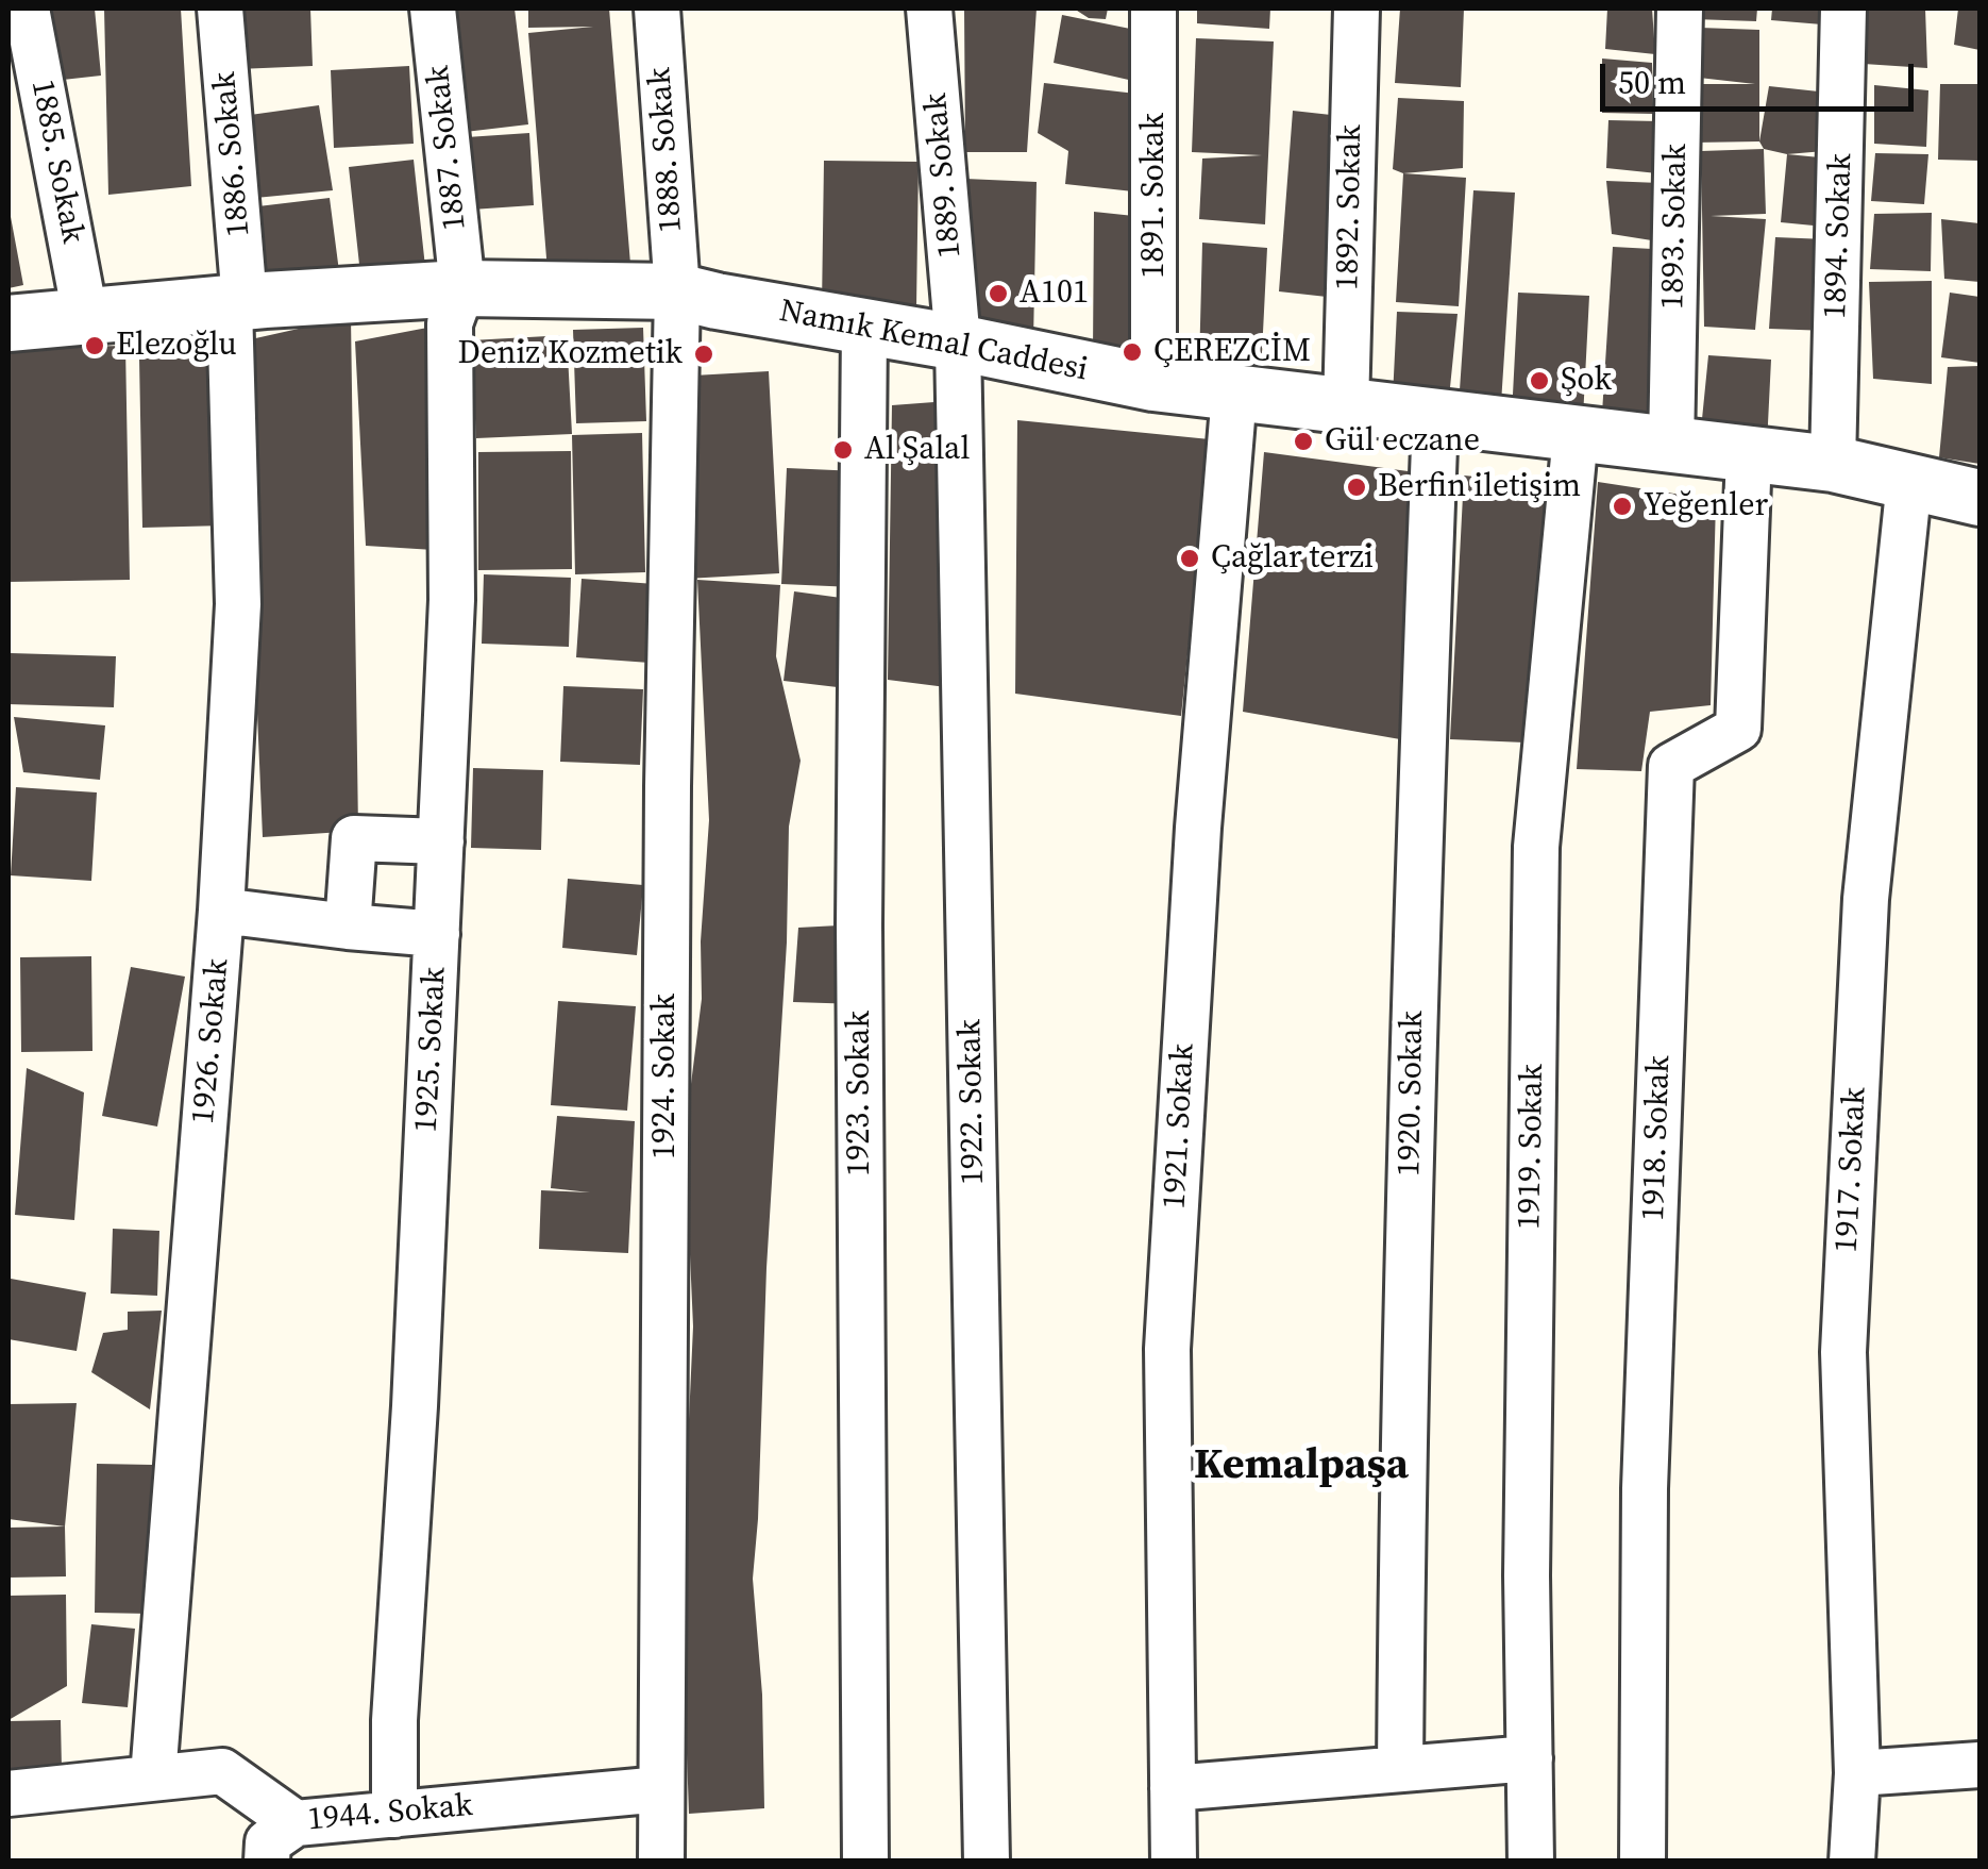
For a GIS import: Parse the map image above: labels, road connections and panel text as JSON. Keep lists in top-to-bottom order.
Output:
{
  "streets": {
    "street": [
      "1887. Sokak",
      "1888. Sokak",
      "1886. Sokak",
      "1885. Sokak",
      "1889. Sokak",
      "1891. Sokak",
      "1892. Sokak",
      "1893. Sokak",
      "1894. Sokak",
      "Namık Kemal Caddesi",
      "1926. Sokak",
      "1925. Sokak",
      "1924. Sokak",
      "1923. Sokak",
      "1920. Sokak",
      "1922. Sokak",
      "1921. Sokak",
      "1918. Sokak",
      "1919. Sokak",
      "1917. Sokak",
      "1944. Sokak"
    ]
  },
  "crossings": [
    ["1887. Sokak", "Namık Kemal Caddesi"],
    ["1887. Sokak", "1925. Sokak"],
    ["1888. Sokak", "Namık Kemal Caddesi"],
    ["1888. Sokak", "1924. Sokak"],
    ["1886. Sokak", "Namık Kemal Caddesi"],
    ["1886. Sokak", "1926. Sokak"],
    ["1885. Sokak", "Namık Kemal Caddesi"],
    ["1889. Sokak", "Namık Kemal Caddesi"],
    ["1889. Sokak", "1922. Sokak"],
    ["1891. Sokak", "Namık Kemal Caddesi"],
    ["1892. Sokak", "Namık Kemal Caddesi"],
    ["1893. Sokak", "Namık Kemal Caddesi"],
    ["1894. Sokak", "Namık Kemal Caddesi"],
    ["Namık Kemal Caddesi", "1926. Sokak"],
    ["Namık Kemal Caddesi", "1925. Sokak"],
    ["Namık Kemal Caddesi", "1924. Sokak"],
    ["Namık Kemal Caddesi", "1923. Sokak"],
    ["Namık Kemal Caddesi", "1920. Sokak"],
    ["Namık Kemal Caddesi", "1922. Sokak"],
    ["Namık Kemal Caddesi", "1921. Sokak"],
    ["Namık Kemal Caddesi", "1918. Sokak"],
    ["Namık Kemal Caddesi", "1919. Sokak"],
    ["Namık Kemal Caddesi", "1917. Sokak"],
    ["1926. Sokak", "1944. Sokak"],
    ["1925. Sokak", "1944. Sokak"],
    ["1924. Sokak", "1944. Sokak"]
  ],
  "districts": ["Kemalpaşa"],
  "places": [
    "A101",
    "Elezoğlu",
    "ÇEREZCİM",
    "Deniz Kozmetik",
    "Şok",
    "Gül eczane",
    "Al Şalal",
    "Berfin iletişim",
    "Yeğenler",
    "Çağlar terzi"
  ],
  "scale_bar": "50 m"
}
